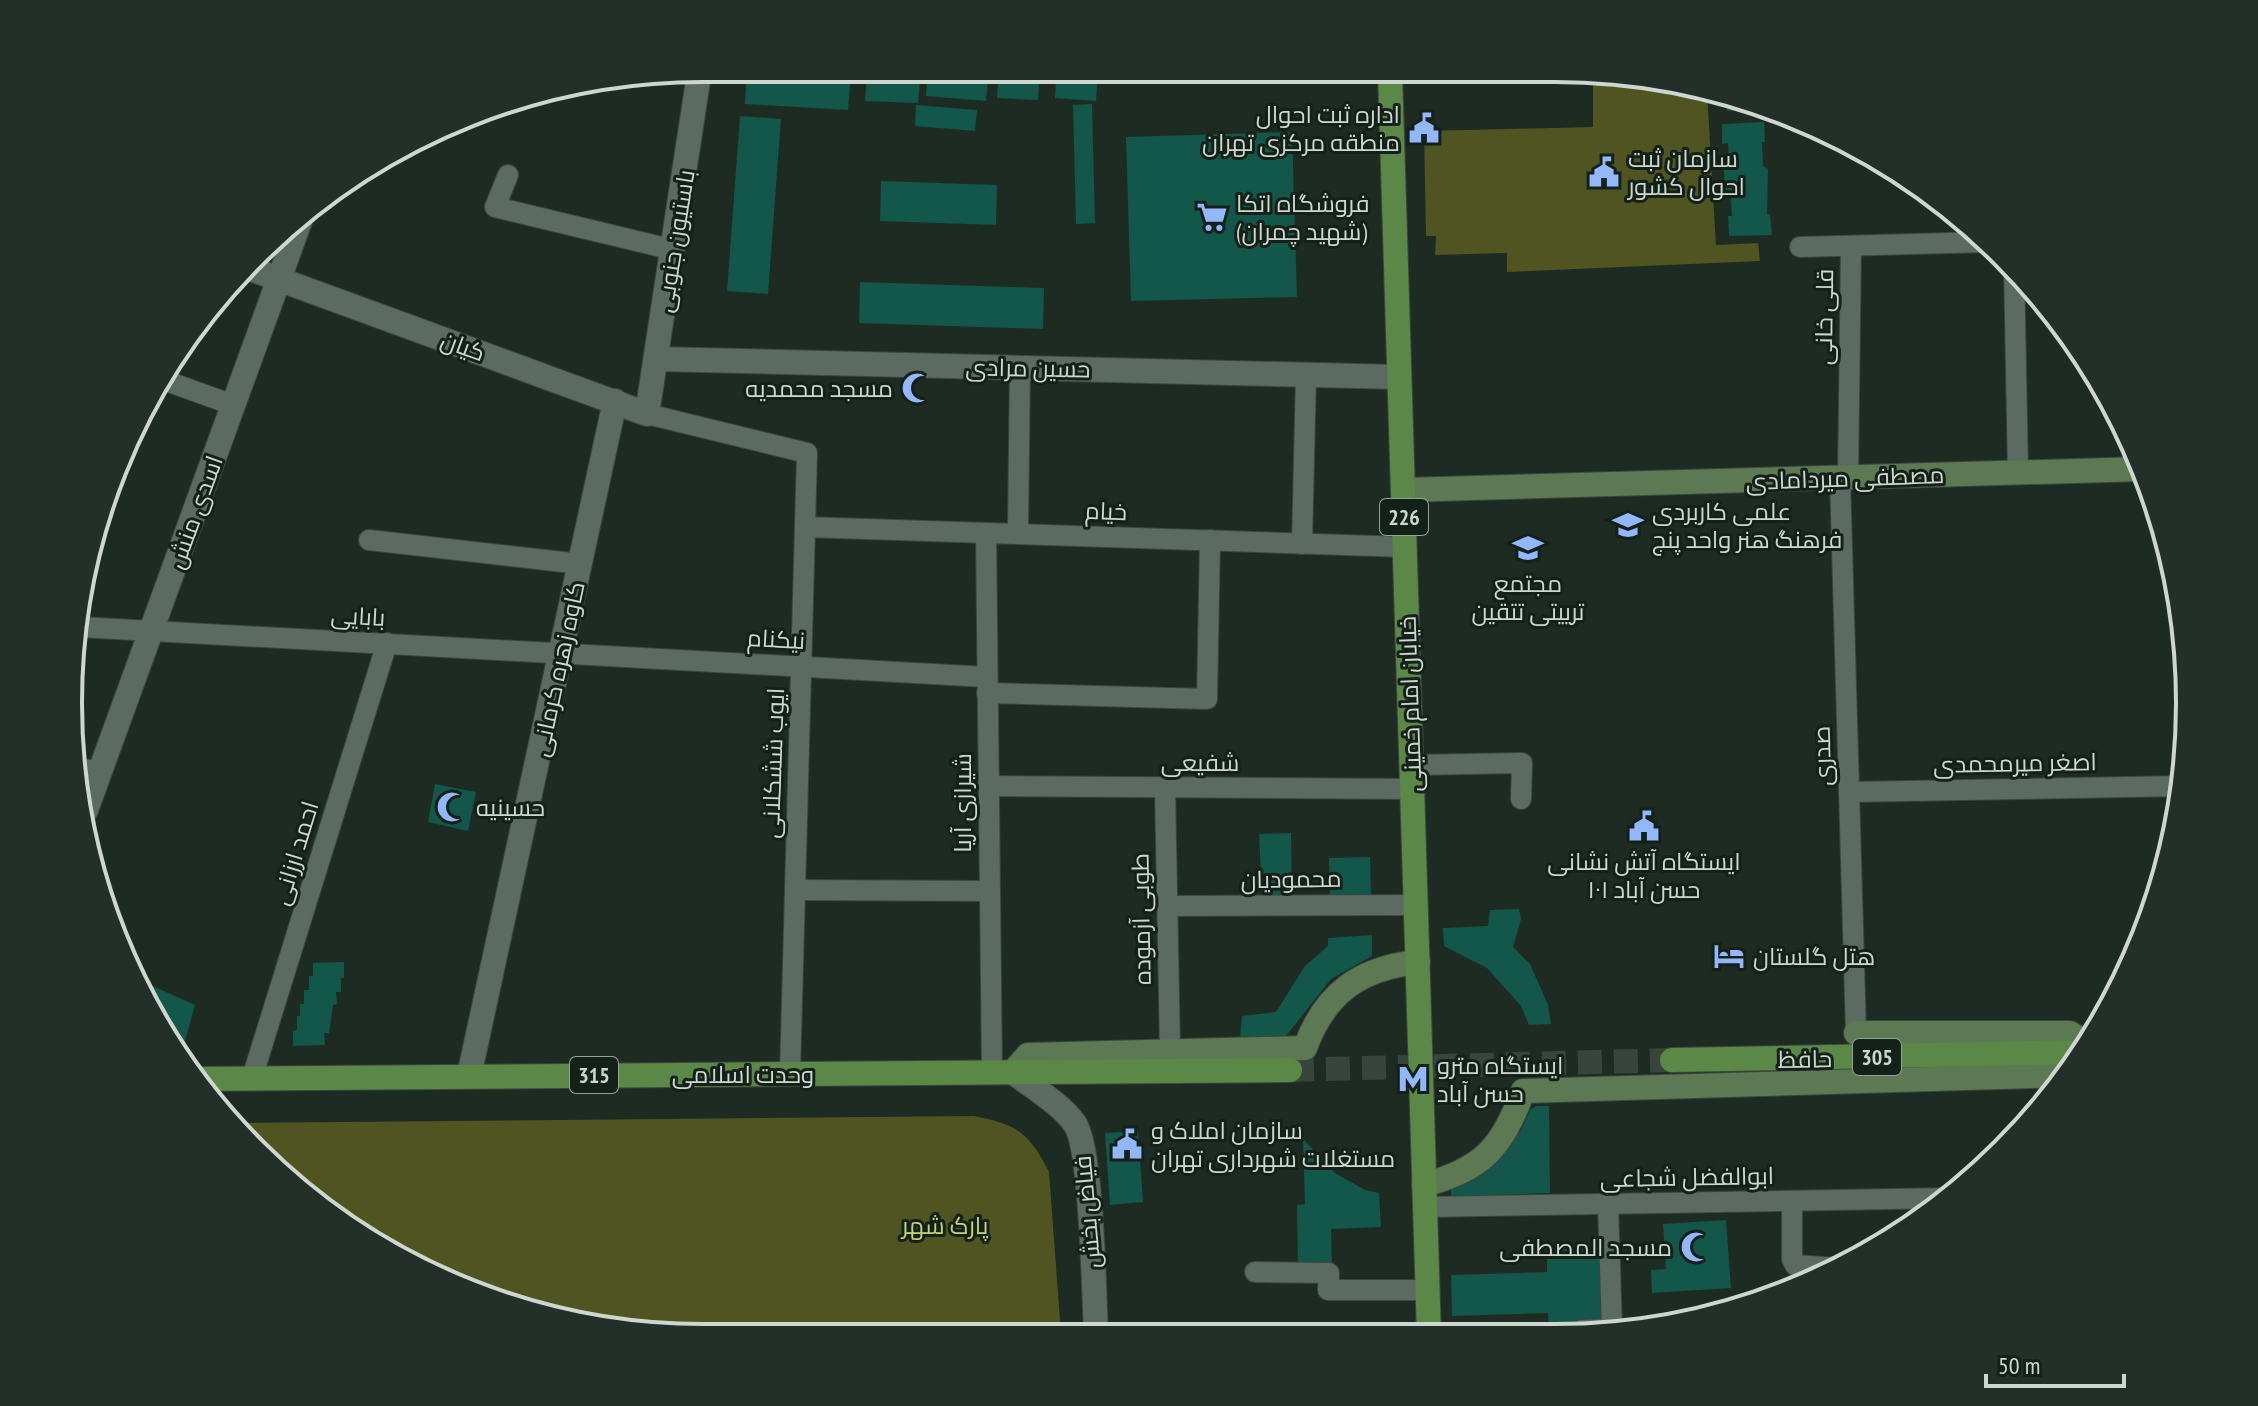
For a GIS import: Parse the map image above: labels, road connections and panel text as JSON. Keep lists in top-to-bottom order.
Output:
{
  "streets": {
    "main road": [
      "مصطفی میردامادی",
      "226",
      "خیابان امام خمینی",
      "305",
      "حافظ",
      "وحدت اسلامی",
      "315"
    ],
    "street": [
      "باستیون جنوبی",
      "قلی خانی",
      "کیان",
      "حسین مرادی",
      "خیام",
      "اسدی منش",
      "بابایی",
      "نیکنام",
      "کاوه زهره کرمانی",
      "صدری",
      "شفیعی",
      "ایوب ششکلانی",
      "اصغر میرمحمدی",
      "شیرازی آریا",
      "احمد ارزانی",
      "محمودیان",
      "طوبی آزموده",
      "ابوالفضل شجاعی",
      "فیاض بخش"
    ]
  },
  "crossings": [
    ["باستیون جنوبی", "کیان"],
    ["باستیون جنوبی", "حسین مرادی"],
    ["باستیون جنوبی", "ایوب ششکلانی"],
    ["قلی خانی", "مصطفی میردامادی"],
    ["قلی خانی", "صدری"],
    ["کیان", "اسدی منش"],
    ["کیان", "کاوه زهره کرمانی"],
    ["کیان", "ایوب ششکلانی"],
    ["حسین مرادی", "خیابان امام خمینی"],
    ["مصطفی میردامادی", "خیابان امام خمینی"],
    ["مصطفی میردامادی", "صدری"],
    ["خیام", "نیکنام"],
    ["خیام", "خیابان امام خمینی"],
    ["خیام", "ایوب ششکلانی"],
    ["خیام", "شیرازی آریا"],
    ["اسدی منش", "بابایی"],
    ["بابایی", "نیکنام"],
    ["بابایی", "کاوه زهره کرمانی"],
    ["بابایی", "احمد ارزانی"],
    ["نیکنام", "کاوه زهره کرمانی"],
    ["نیکنام", "ایوب ششکلانی"],
    ["نیکنام", "شیرازی آریا"],
    ["کاوه زهره کرمانی", "وحدت اسلامی"],
    ["خیابان امام خمینی", "شفیعی"],
    ["خیابان امام خمینی", "محمودیان"],
    ["خیابان امام خمینی", "305"],
    ["خیابان امام خمینی", "315"],
    ["خیابان امام خمینی", "ابوالفضل شجاعی"],
    ["صدری", "اصغر میرمحمدی"],
    ["شفیعی", "شیرازی آریا"],
    ["شفیعی", "طوبی آزموده"],
    ["ایوب ششکلانی", "وحدت اسلامی"],
    ["شیرازی آریا", "وحدت اسلامی"],
    ["شیرازی آریا", "315"],
    ["شیرازی آریا", "فیاض بخش"],
    ["احمد ارزانی", "وحدت اسلامی"],
    ["محمودیان", "طوبی آزموده"],
    ["طوبی آزموده", "315"],
    ["305", "ابوالفضل شجاعی"],
    ["وحدت اسلامی", "315"],
    ["وحدت اسلامی", "فیاض بخش"],
    ["315", "فیاض بخش"]
  ],
  "parks": ["پارک شهر"],
  "places": {
    "public building": [
      "اداره ثبت احوال منطقه مركزی تهران",
      "سازمان ثبت احوال کشور",
      "ایستگاه آتش نشانی ۱۰۱ حسن آباد",
      "سازمان املاک و مستغلات شهرداری تهران"
    ],
    "supermarket": ["فروشگاه اتکا (شهید چمران)"],
    "mosque": ["مسجد محمدیه", "حسینیه", "مسجد المصطفی"],
    "school or university": ["علمی کاربردی فرهنگ هنر واحد پنج", "مجتمع ترییتی تتقین"],
    "hotel": ["هتل گلستان"],
    "metro station": ["ایستگاه مترو حسن آباد"]
  },
  "scale_bar": "50 m"
}
